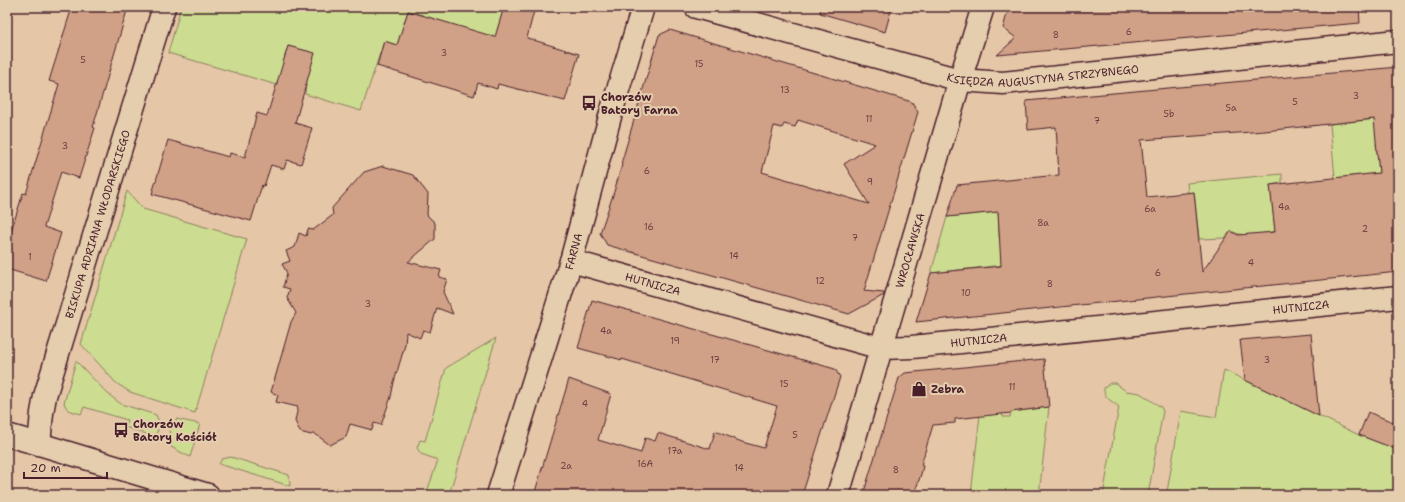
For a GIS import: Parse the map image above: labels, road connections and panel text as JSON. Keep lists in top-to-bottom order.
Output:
{
  "streets": {
    "street": [
      "KSIĘDZA AUGUSTYNA STRZYBNEGO",
      "BISKUPA ADRIANA WŁODARSKIEGO",
      "WROCŁAWSKA",
      "FARNA",
      "HUTNICZA"
    ]
  },
  "crossings": [
    ["KSIĘDZA AUGUSTYNA STRZYBNEGO", "WROCŁAWSKA"],
    ["WROCŁAWSKA", "HUTNICZA"],
    ["FARNA", "HUTNICZA"]
  ],
  "places": {
    "bus stop": ["Chorzów Batory Farna", "Chorzów Batory Kościół"],
    "shop": ["Zebra"]
  },
  "house_numbers": [
    "6",
    "8",
    "3",
    "5",
    "15",
    "13",
    "3",
    "5",
    "5a",
    "5b",
    "11",
    "7",
    "3",
    "6",
    "9",
    "4a",
    "6a",
    "8a",
    "16",
    "2",
    "7",
    "14",
    "1",
    "4",
    "6",
    "12",
    "8",
    "10",
    "3",
    "4a",
    "19",
    "17",
    "3",
    "15",
    "11",
    "4",
    "5",
    "17a",
    "16A",
    "2a",
    "14",
    "8"
  ],
  "scale_bar": "20 m"
}
